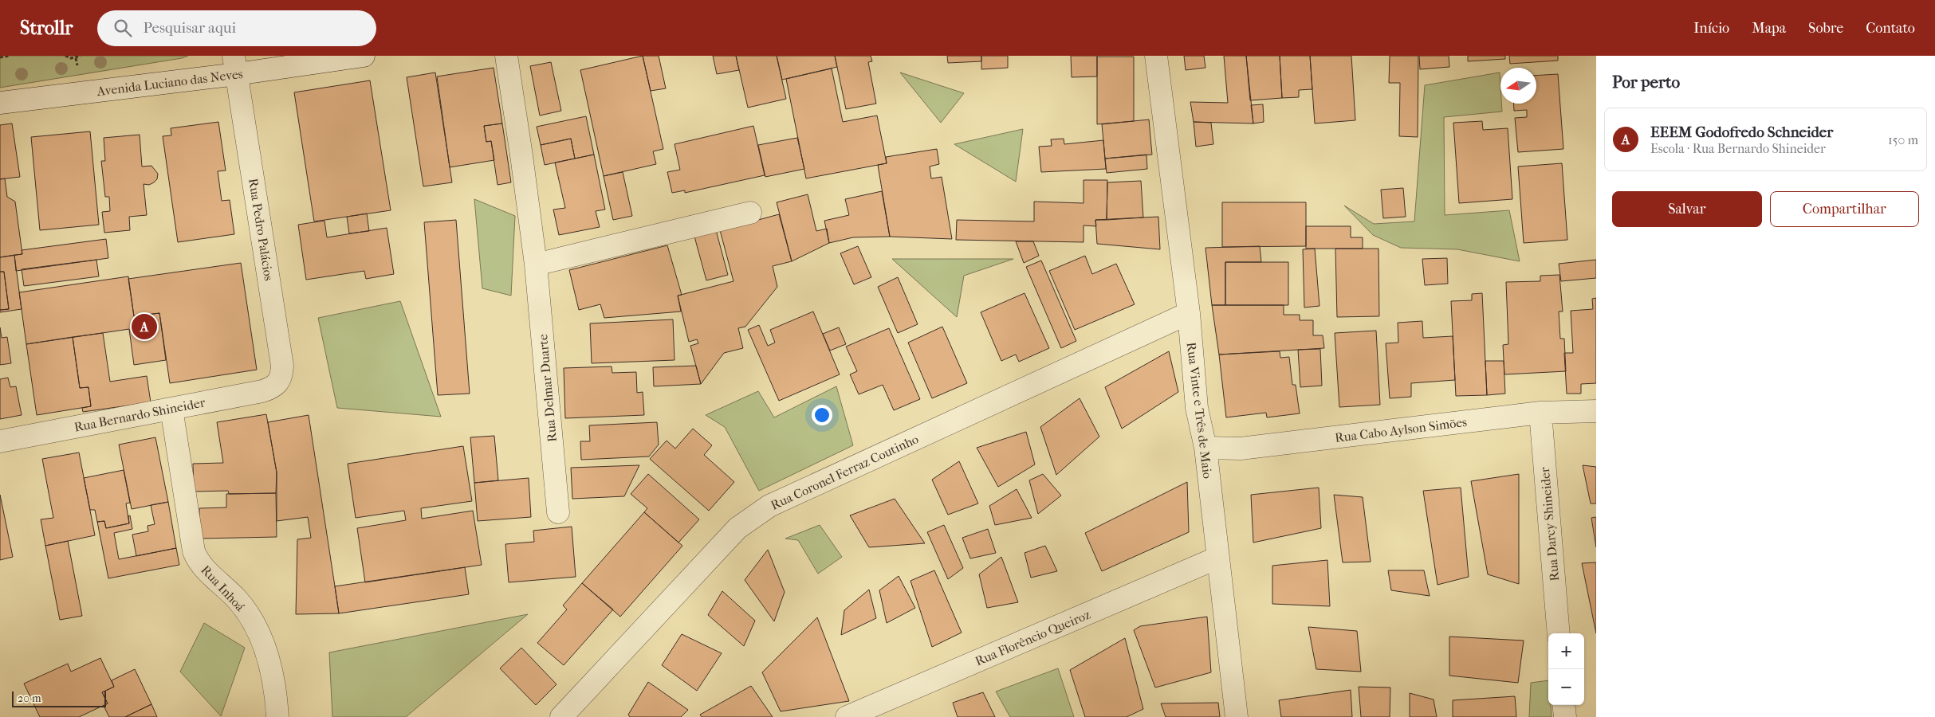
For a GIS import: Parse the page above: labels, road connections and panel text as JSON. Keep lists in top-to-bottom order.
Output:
{
  "streets": {
    "street": [
      "Avenida Luciano das Neves",
      "Rua Pedro Palácios",
      "Rua Delmar Duarte",
      "Rua Vinte e Três de Maio",
      "Rua Bernardo Shineider",
      "Rua Cabo Aylson Simões",
      "Rua Coronel Ferraz Coutinho",
      "Rua Darcy Shineider",
      "Rua Inhoá",
      "Rua Florêncio Queiroz"
    ]
  },
  "crossings": [
    ["Avenida Luciano das Neves", "Rua Pedro Palácios"],
    ["Rua Pedro Palácios", "Rua Bernardo Shineider"],
    ["Rua Vinte e Três de Maio", "Rua Cabo Aylson Simões"],
    ["Rua Vinte e Três de Maio", "Rua Coronel Ferraz Coutinho"],
    ["Rua Vinte e Três de Maio", "Rua Florêncio Queiroz"],
    ["Rua Bernardo Shineider", "Rua Inhoá"],
    ["Rua Cabo Aylson Simões", "Rua Darcy Shineider"]
  ],
  "scale_bar": "20 m",
  "north": "left",
  "page": {
    "header": "Strollr",
    "search": "Pesquisar aqui",
    "nav": [
      "Início",
      "Mapa",
      "Sobre",
      "Contato"
    ],
    "heading": "Por perto",
    "list": [
      {
        "mark": "A",
        "name": "EEEM Godofredo Schneider",
        "note": "Escola · Rua Bernardo Shineider",
        "value": "150 m"
      }
    ],
    "buttons": ["Salvar", "Compartilhar"],
    "pins": "A",
    "map_buttons": ["+", "−"],
    "scale": "20 m"
  }
}
